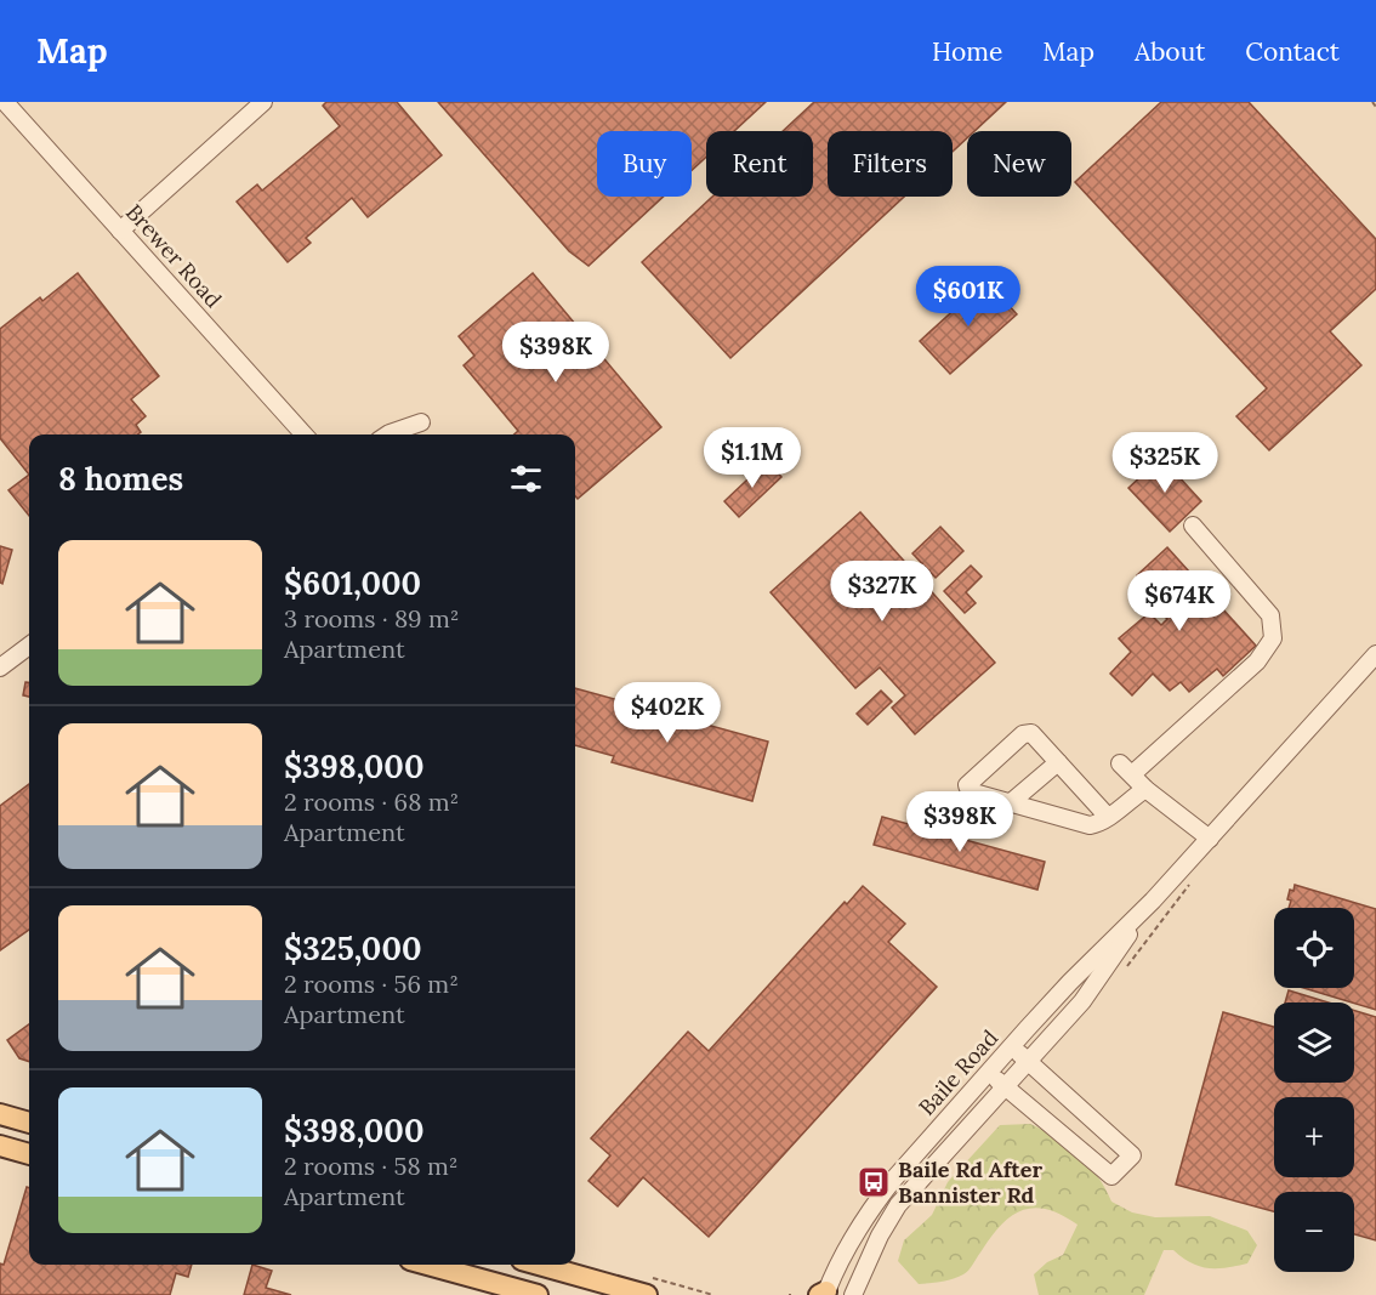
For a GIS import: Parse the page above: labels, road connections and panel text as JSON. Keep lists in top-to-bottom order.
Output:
{
  "streets": {
    "street": ["Brewer Road", "Baile Road"]
  },
  "places": {
    "bus stop": ["Baile Rd After Bannister Rd"]
  },
  "page": {
    "header": "Map",
    "nav": [
      "Home",
      "Map",
      "About",
      "Contact"
    ],
    "chip": [
      "Buy",
      "Rent",
      "Filters",
      "New"
    ],
    "price": [
      "$601K",
      "$398K",
      "$1.1M",
      "$325K",
      "$327K",
      "$674K",
      "$402K",
      "$398K"
    ],
    "heading": "8 homes",
    "list": [
      {
        "name": "$601,000",
        "note": "3 rooms · 89 m² · Apartment"
      },
      {
        "name": "$398,000",
        "note": "2 rooms · 68 m² · Apartment"
      },
      {
        "name": "$325,000",
        "note": "2 rooms · 56 m² · Apartment"
      },
      {
        "name": "$398,000",
        "note": "2 rooms · 58 m² · Apartment"
      }
    ],
    "map_buttons": ["+", "−"]
  }
}
